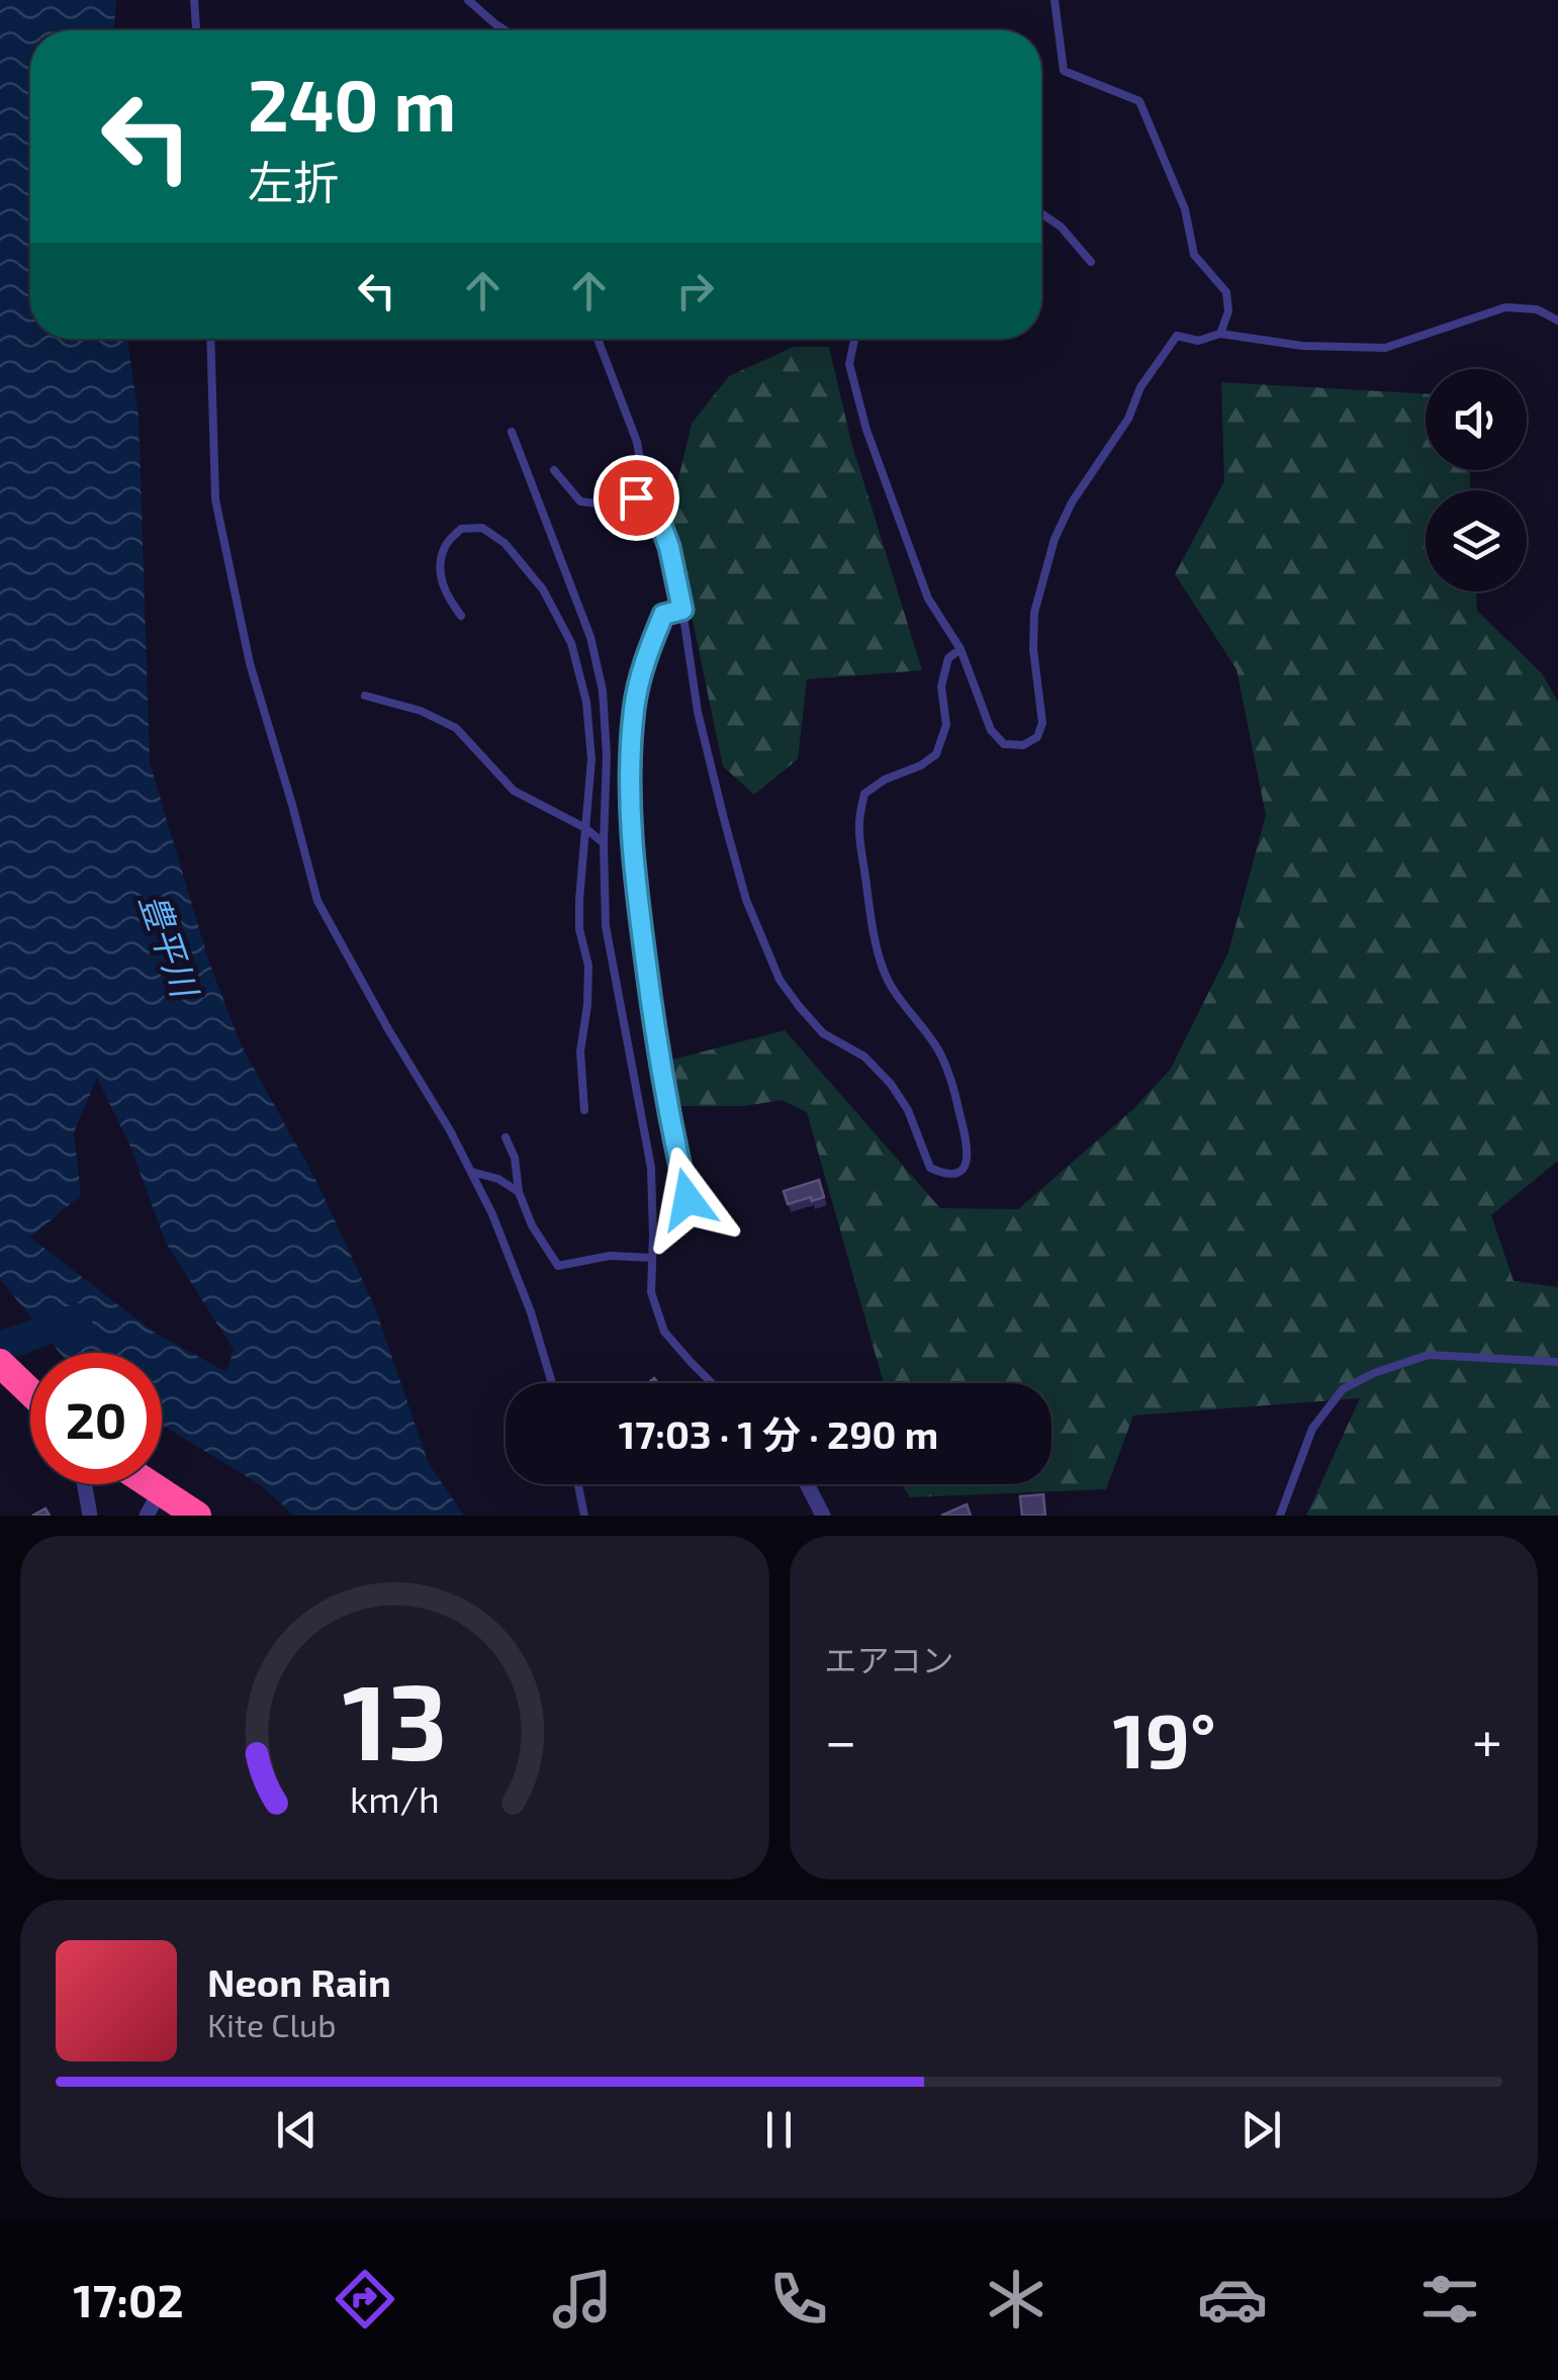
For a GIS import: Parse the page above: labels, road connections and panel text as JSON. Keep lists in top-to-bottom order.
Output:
{
  "water": ["豊平川"],
  "page": {
    "turn": ["240 m", "左折"],
    "limit": "20",
    "trip": "17:03 · 1 分 · 290 m",
    "tile": "エアコン",
    "heat": ["−", "19°", "+"],
    "song": ["Neon Rain", "Kite Club"],
    "tabs": "17:02",
    "gauge": ["13", "km/h"]
  }
}
